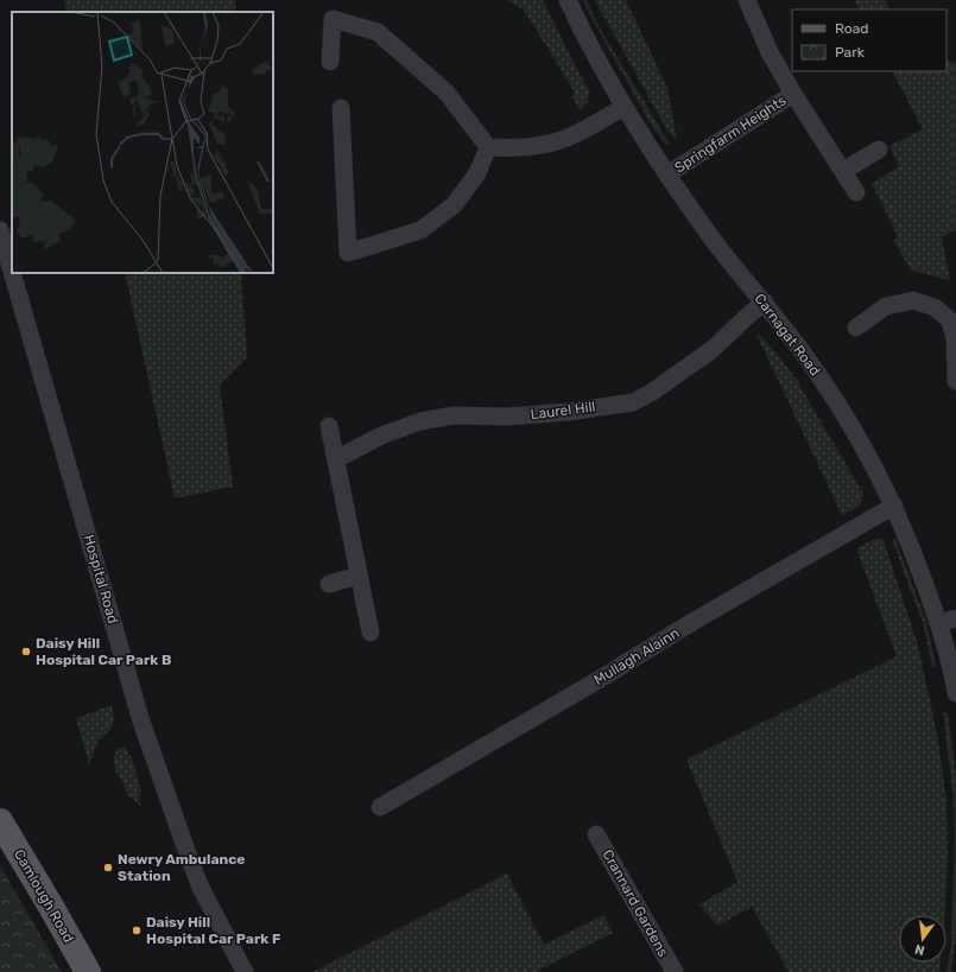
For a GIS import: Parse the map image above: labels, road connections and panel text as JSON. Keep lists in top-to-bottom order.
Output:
{
  "streets": {
    "main road": ["Camlough Road"],
    "street": [
      "Springfarm Heights",
      "Carnagat Road",
      "Laurel Hill",
      "Hospital Road",
      "Mullagh Alainn",
      "Crannard Gardens"
    ]
  },
  "crossings": [
    ["Springfarm Heights", "Carnagat Road"],
    ["Carnagat Road", "Laurel Hill"],
    ["Carnagat Road", "Mullagh Alainn"]
  ],
  "places": ["Daisy Hill Hospital Car Park B", "Newry Ambulance Station", "Daisy Hill Hospital Car Park F"],
  "legend": ["Road", "Park"],
  "north": "bottom"
}
